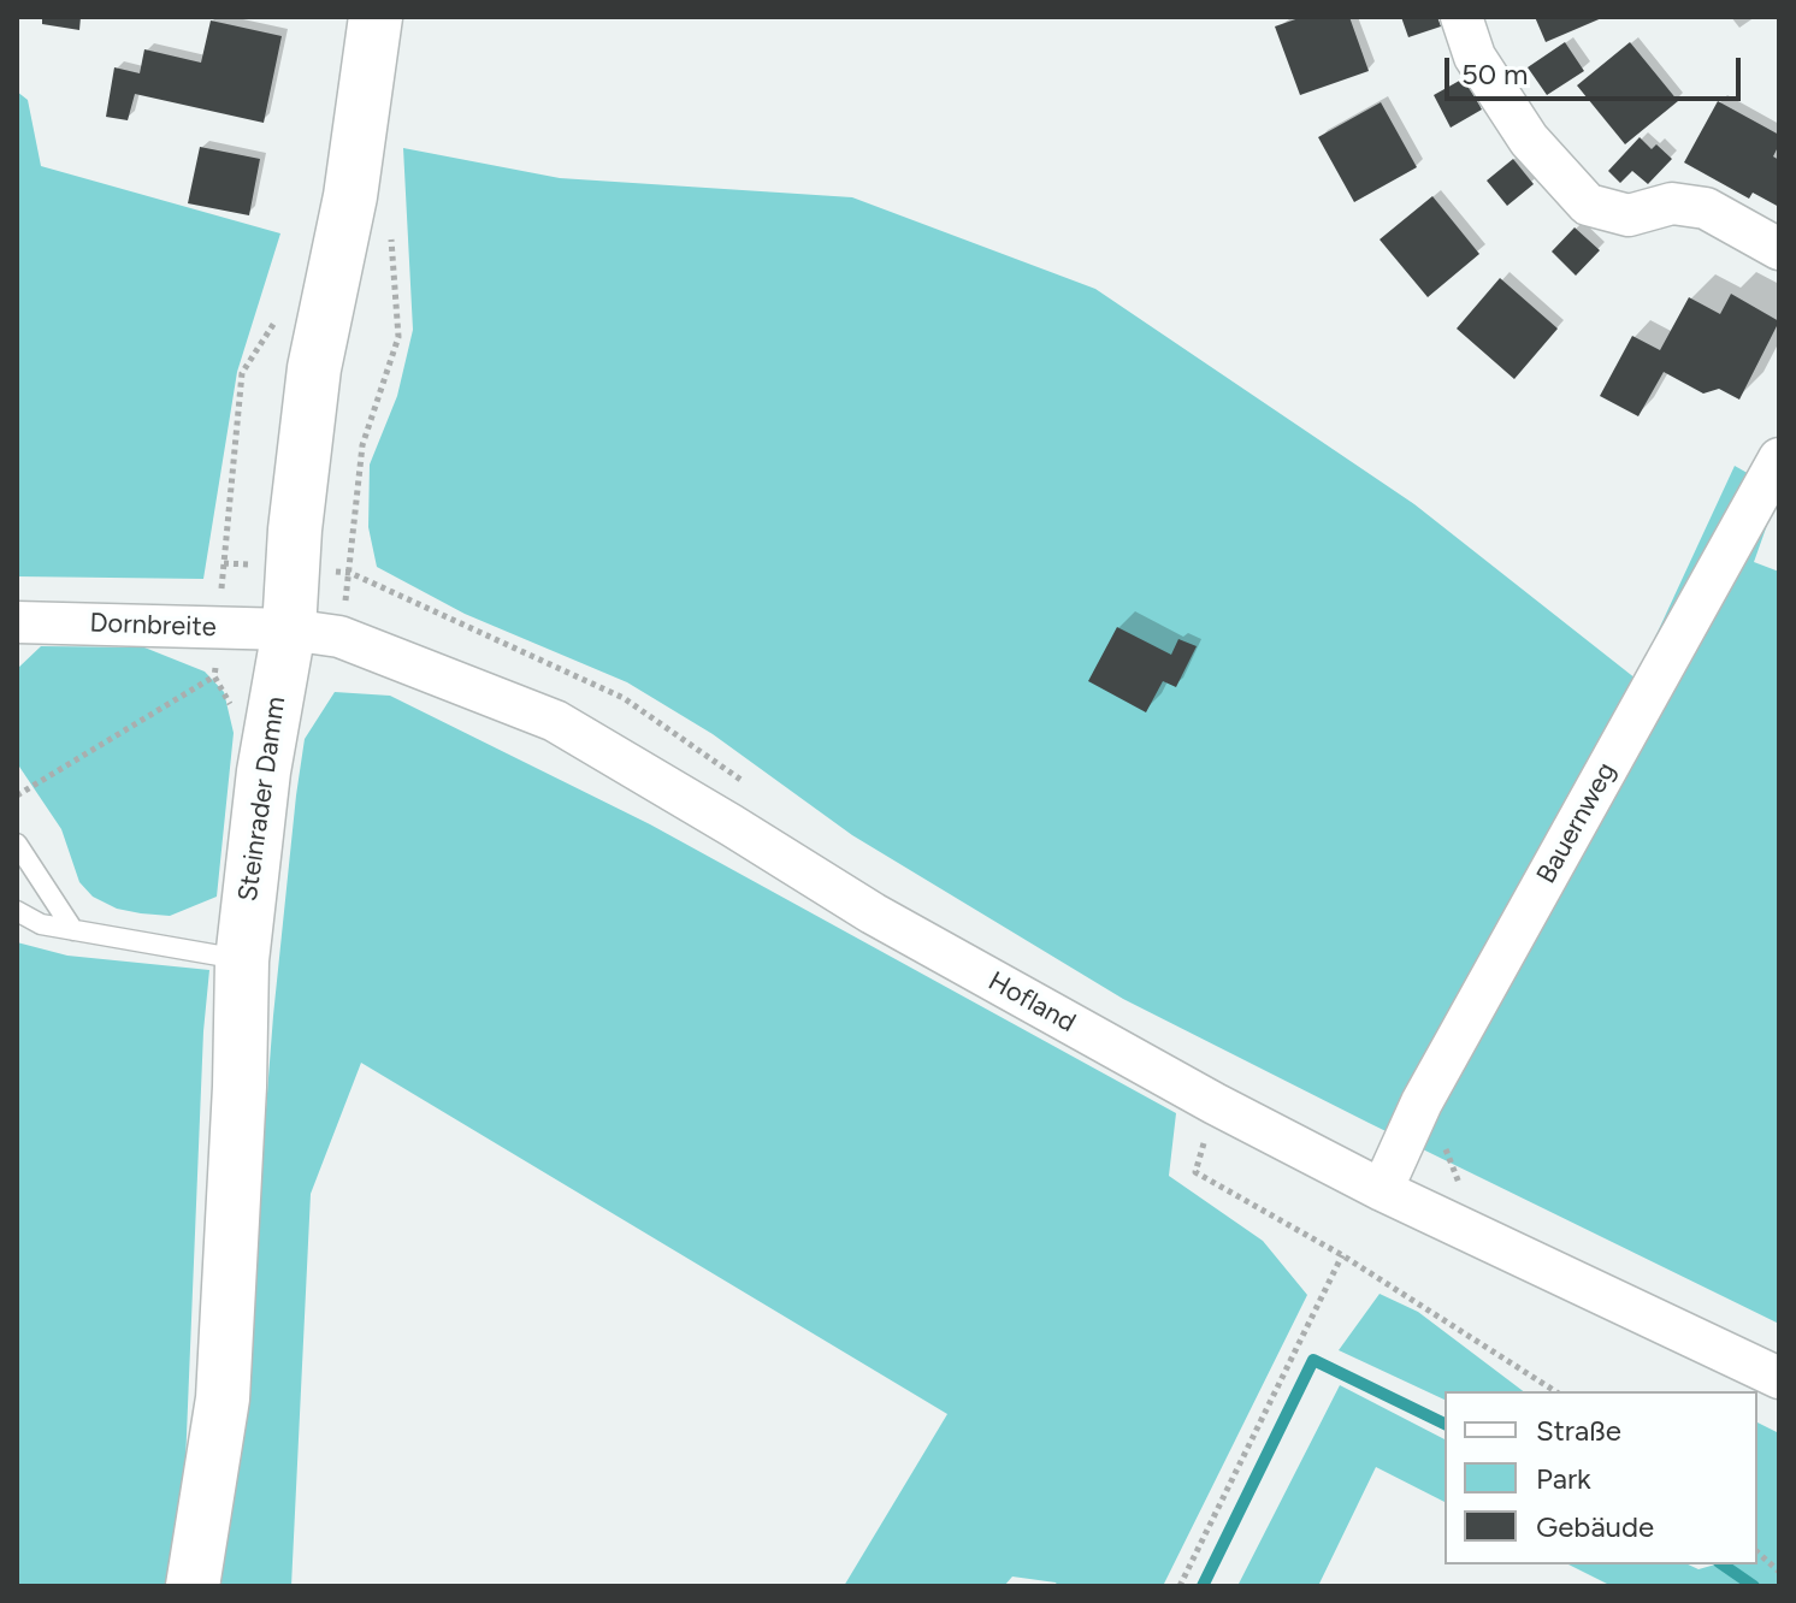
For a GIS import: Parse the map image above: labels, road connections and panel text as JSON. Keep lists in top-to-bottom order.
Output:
{
  "streets": {
    "main road": ["Steinrader Damm"],
    "street": ["Dornbreite", "Bauernweg", "Hofland"]
  },
  "crossings": [
    ["Dornbreite", "Steinrader Damm"],
    ["Dornbreite", "Hofland"],
    ["Steinrader Damm", "Hofland"],
    ["Bauernweg", "Hofland"]
  ],
  "legend": ["Straße", "Park", "Gebäude"],
  "scale_bar": "50 m"
}
